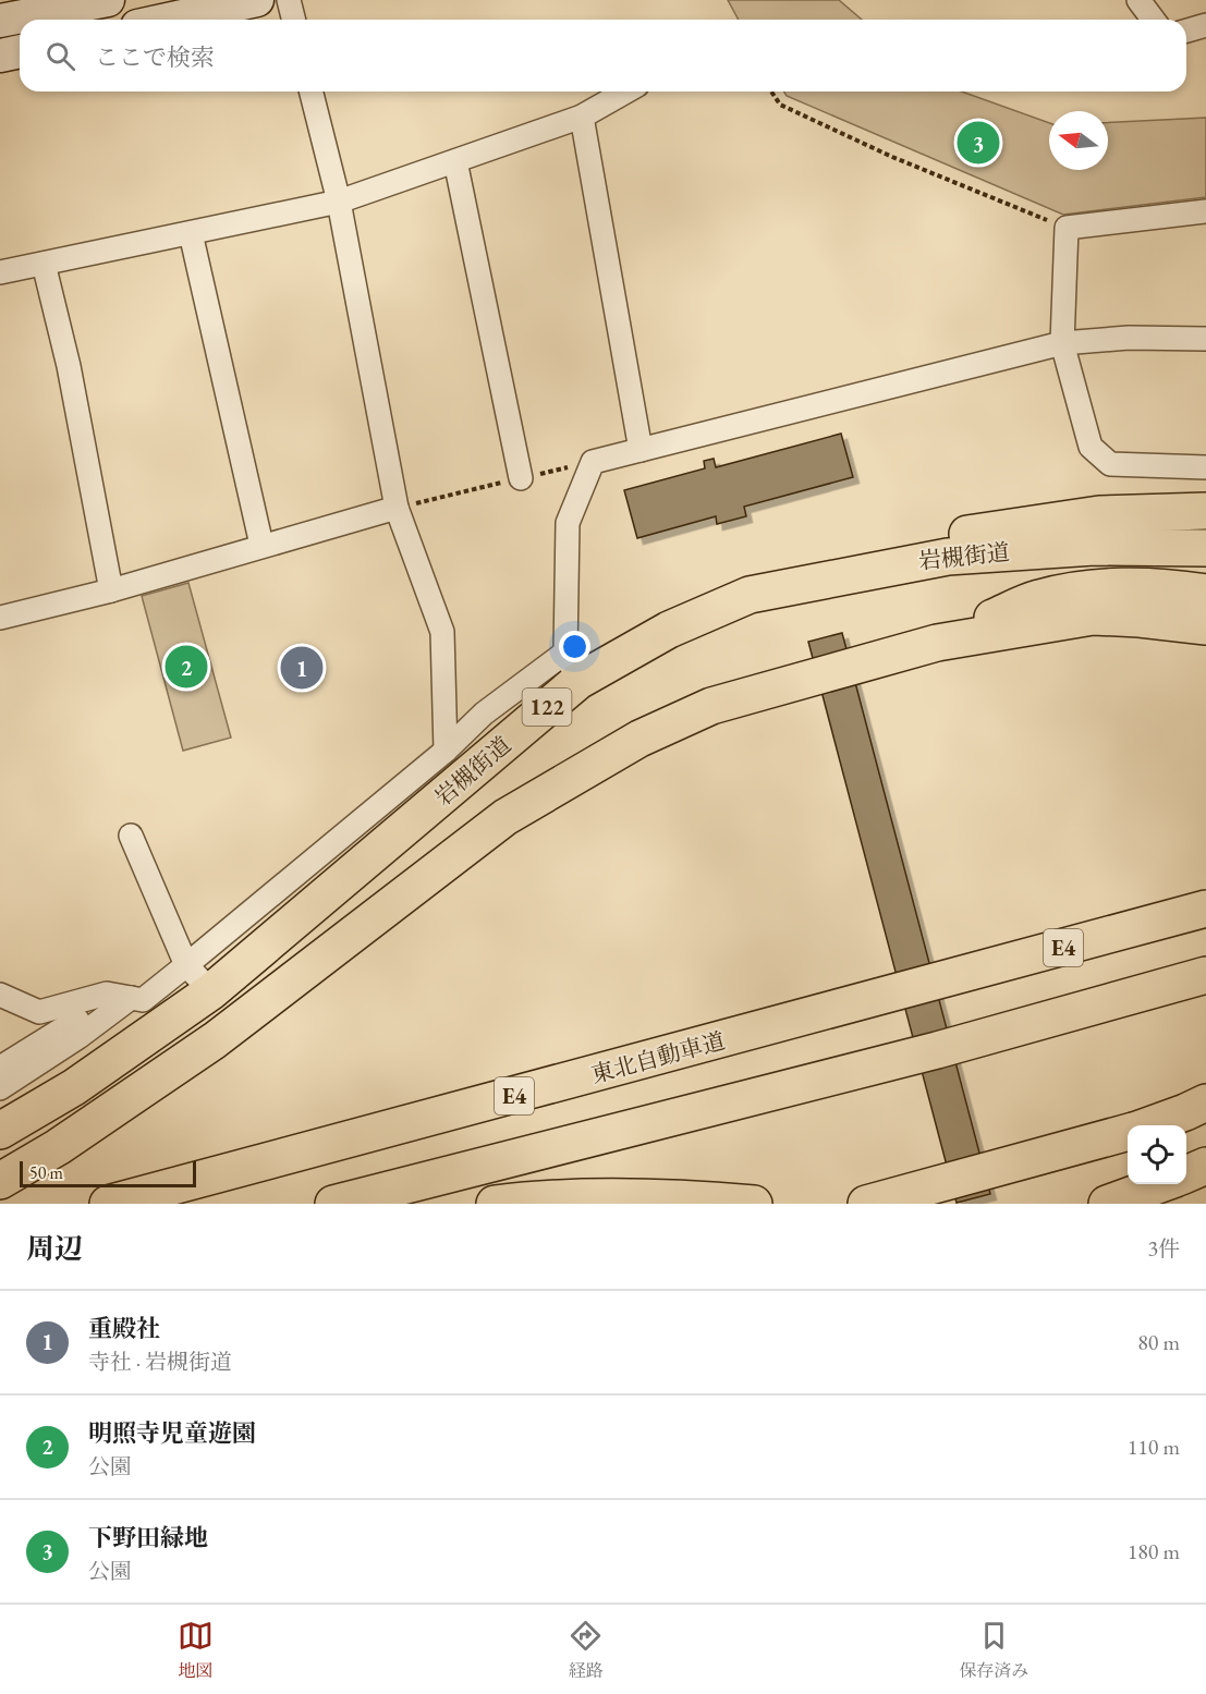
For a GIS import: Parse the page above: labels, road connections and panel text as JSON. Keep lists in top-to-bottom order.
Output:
{
  "streets": {
    "highway": [
      "岩槻街道",
      "122",
      "E4",
      "東北自動車道"
    ]
  },
  "scale_bar": "50 m",
  "north": "left",
  "page": {
    "search": "ここで検索",
    "pins": ["3", "2", "1"],
    "scale": "50 m",
    "heading": ["周辺", "3件"],
    "list": [
      {
        "mark": "1",
        "name": "重殿社",
        "note": "寺社 · 岩槻街道",
        "value": "80 m"
      },
      {
        "mark": "2",
        "name": "明照寺児童遊園",
        "note": "公園",
        "value": "110 m"
      },
      {
        "mark": "3",
        "name": "下野田緑地",
        "note": "公園",
        "value": "180 m"
      }
    ],
    "nav": ["地図", "経路", "保存済み"]
  }
}
